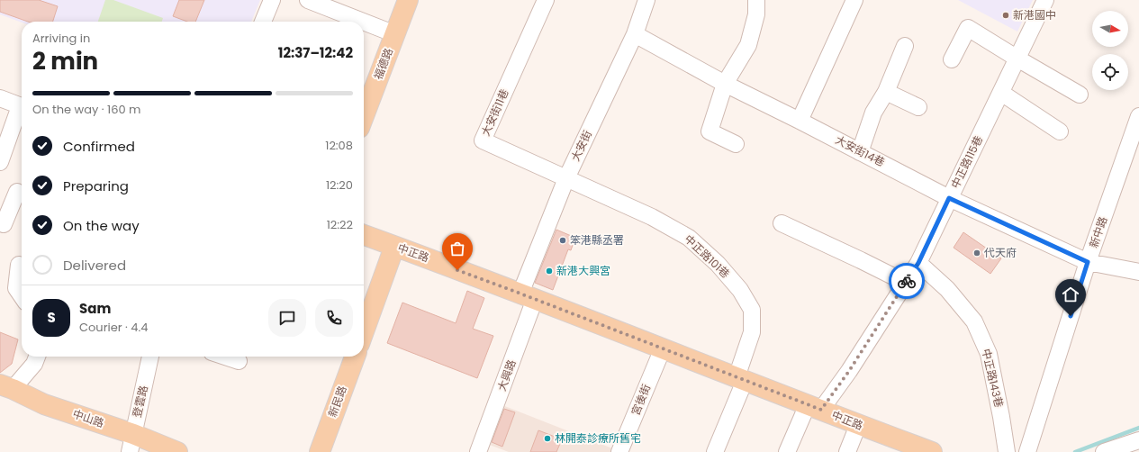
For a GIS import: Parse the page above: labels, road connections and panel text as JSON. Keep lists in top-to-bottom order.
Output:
{
  "streets": {
    "main road": [
      "福德路",
      "中正路",
      "新民路",
      "中山路"
    ],
    "street": [
      "大安街11巷",
      "大安街",
      "大安街14巷",
      "中正路115巷",
      "新中路",
      "中正路101巷",
      "大興路",
      "中正路143巷",
      "宮後街",
      "登雲路"
    ]
  },
  "crossings": [
    ["大安街11巷", "大安街"],
    ["大安街11巷", "中正路101巷"],
    ["大安街", "大安街14巷"],
    ["大安街", "中正路"],
    ["大安街", "中正路101巷"],
    ["大安街", "大興路"],
    ["大安街14巷", "中正路115巷"],
    ["大安街14巷", "新中路"],
    ["中正路115巷", "中正路"],
    ["中正路115巷", "中正路143巷"],
    ["中正路", "中正路101巷"],
    ["中正路", "大興路"],
    ["中正路", "宮後街"],
    ["登雲路", "中山路"]
  ],
  "places": [
    "新港國中",
    "笨港縣丞署",
    "代天府",
    "新港大興宮",
    "林開泰診療所舊宅"
  ],
  "north": "right",
  "page": {
    "heading": ["2 min", "Arriving in", "12:37–12:42"],
    "panel": ["Sam", "Courier · 4.4"],
    "bar": "On the way · 160 m",
    "list": [
      ["Confirmed", "12:08"],
      ["Preparing", "12:20"],
      ["On the way", "12:22"],
      "Delivered"
    ],
    "round": "S"
  }
}
